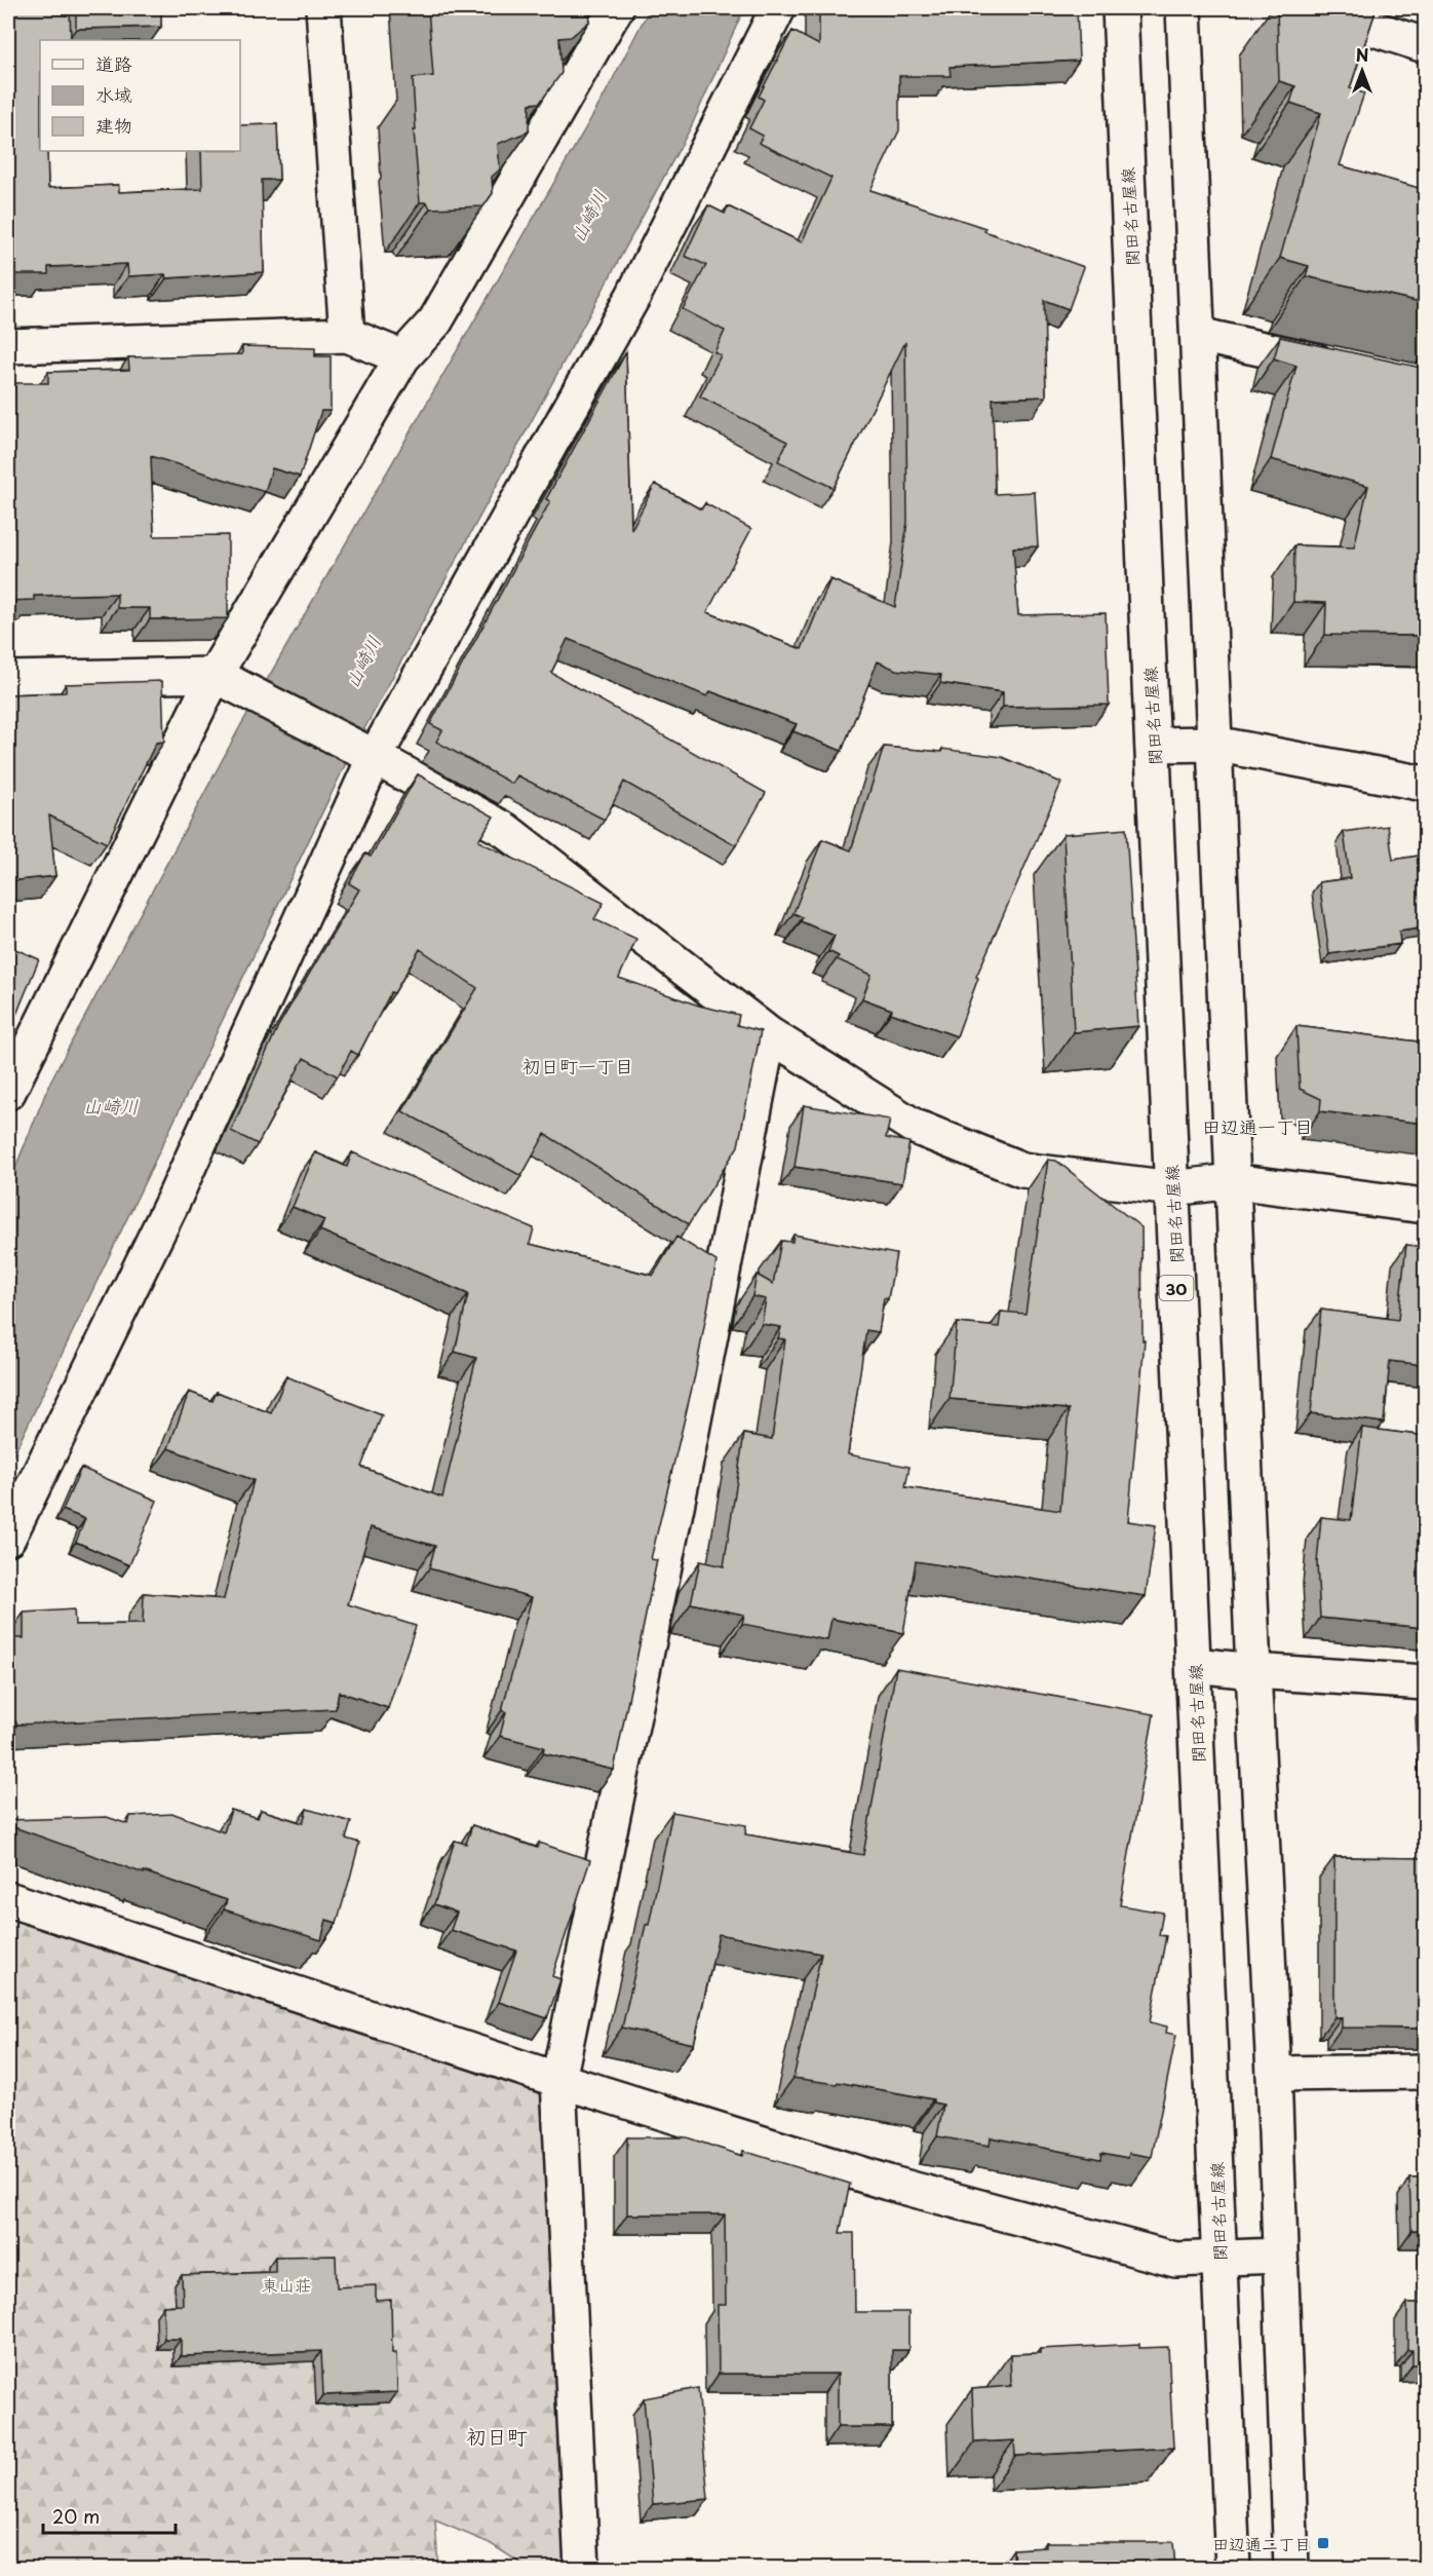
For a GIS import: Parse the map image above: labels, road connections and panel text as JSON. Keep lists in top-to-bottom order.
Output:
{
  "streets": {
    "street": ["関田名古屋線", "30"]
  },
  "districts": ["初日町一丁目", "田辺通一丁目", "初日町"],
  "water": ["山崎川"],
  "parks": ["東山荘"],
  "places": {
    "transit": ["田辺通二丁目"]
  },
  "legend": ["道路", "水域", "建物"],
  "scale_bar": "20 m",
  "north": "top"
}
